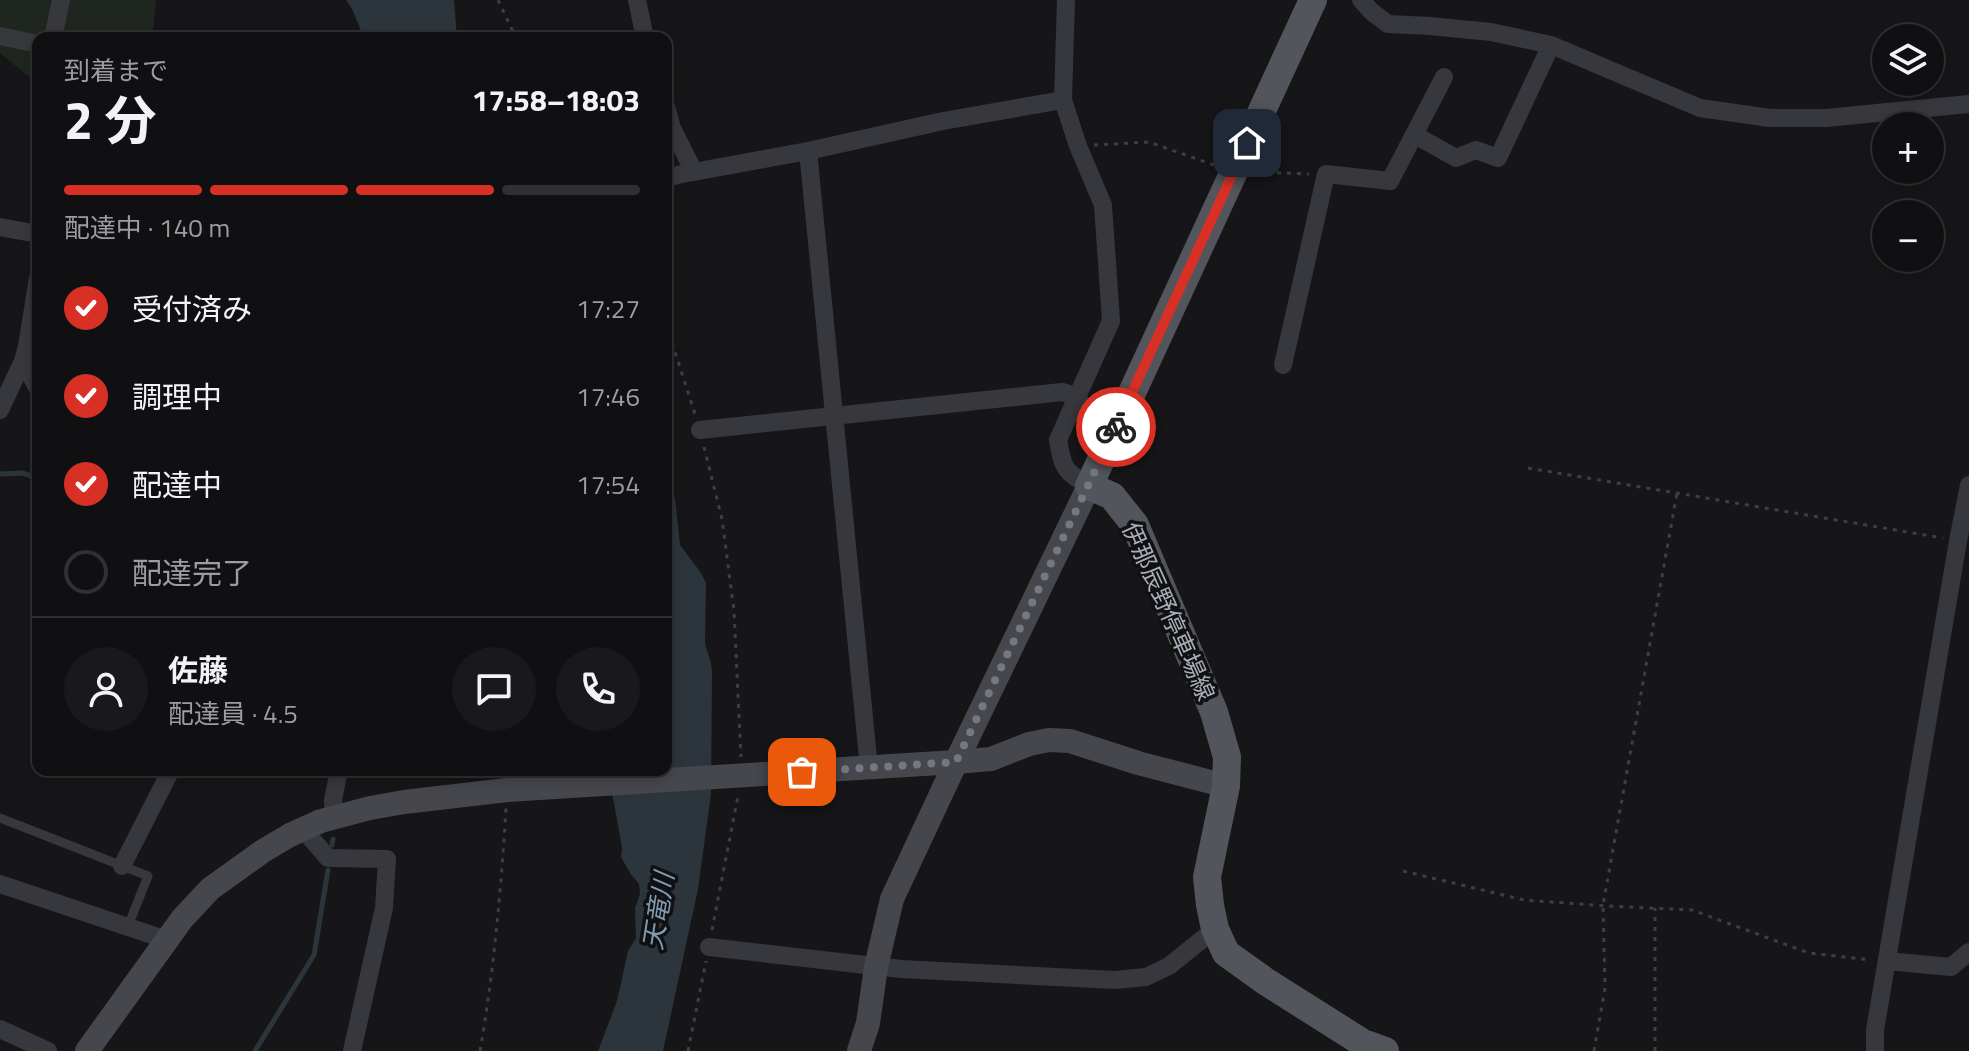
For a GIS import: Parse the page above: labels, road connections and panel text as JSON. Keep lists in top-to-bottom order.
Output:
{
  "streets": {
    "main road": ["伊那辰野停車場線"]
  },
  "water": ["天竜川"],
  "page": {
    "map_buttons": ["+", "−"],
    "heading": ["2 分", "到着まで", "17:58–18:03"],
    "panel": ["佐藤", "配達員 · 4.5"],
    "bar": "配達中 · 140 m",
    "list": [
      ["受付済み", "17:27"],
      ["調理中", "17:46"],
      ["配達中", "17:54"],
      "配達完了"
    ]
  }
}
